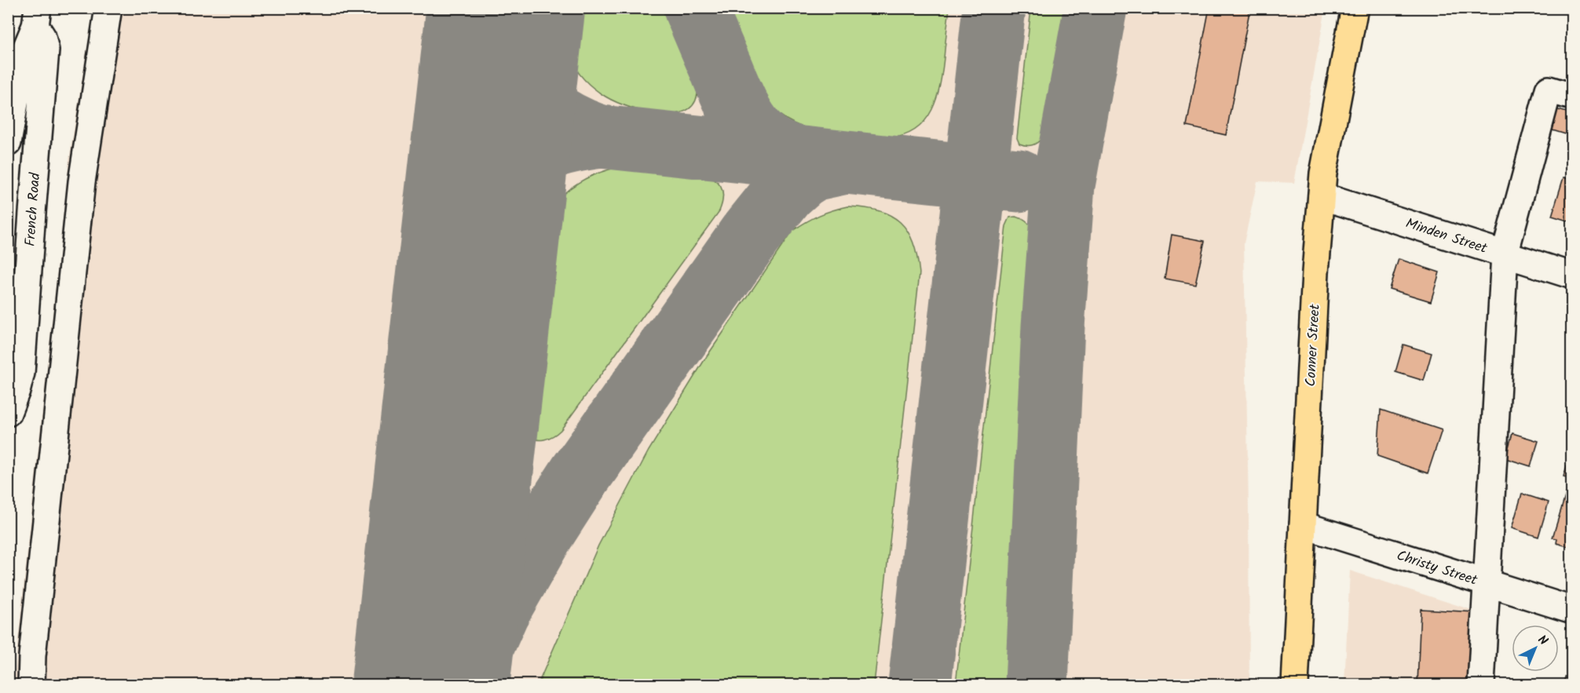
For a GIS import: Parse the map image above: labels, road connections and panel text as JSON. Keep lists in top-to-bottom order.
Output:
{
  "streets": {
    "main road": ["Conner Street"],
    "street": ["French Road", "Minden Street", "Christy Street"]
  },
  "crossings": [
    ["Minden Street", "Conner Street"],
    ["Conner Street", "Christy Street"]
  ],
  "north": "top right"
}
